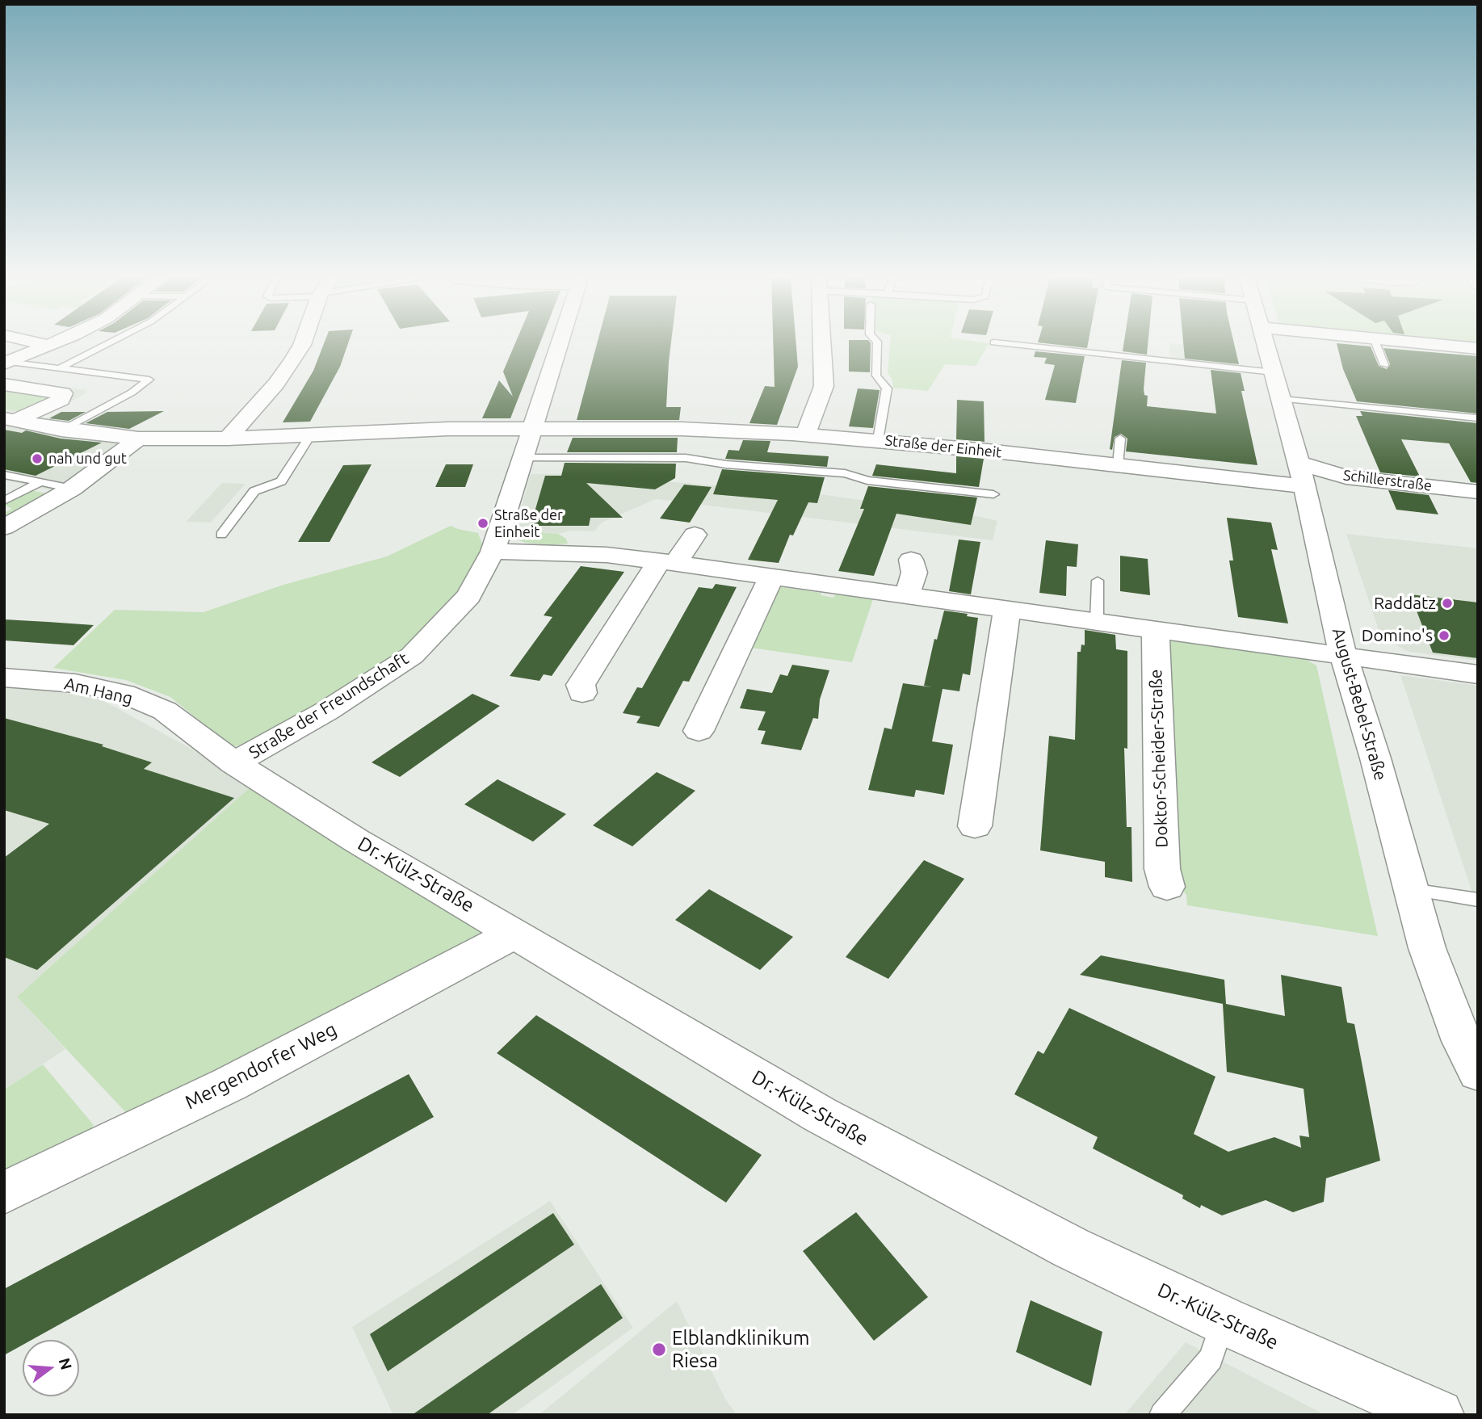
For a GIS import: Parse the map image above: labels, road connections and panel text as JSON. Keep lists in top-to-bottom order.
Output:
{
  "streets": {
    "street": [
      "Straße der Einheit",
      "Schillerstraße",
      "Am Hang",
      "August-Bebel-Straße",
      "Straße der Freundschaft",
      "Doktor-Scheider-Straße",
      "Dr.-Külz-Straße",
      "Mergendorfer Weg"
    ]
  },
  "crossings": [
    ["Straße der Einheit", "Schillerstraße"],
    ["Straße der Einheit", "August-Bebel-Straße"],
    ["Straße der Einheit", "Straße der Freundschaft"],
    ["Schillerstraße", "August-Bebel-Straße"],
    ["Am Hang", "Straße der Freundschaft"],
    ["Am Hang", "Dr.-Külz-Straße"],
    ["Straße der Freundschaft", "Dr.-Külz-Straße"],
    ["Dr.-Külz-Straße", "Mergendorfer Weg"]
  ],
  "places": [
    "nah und gut",
    "Straße der Einheit",
    "Raddatz",
    "Domino's",
    "Elblandklinikum Riesa"
  ],
  "north": "right"
}
